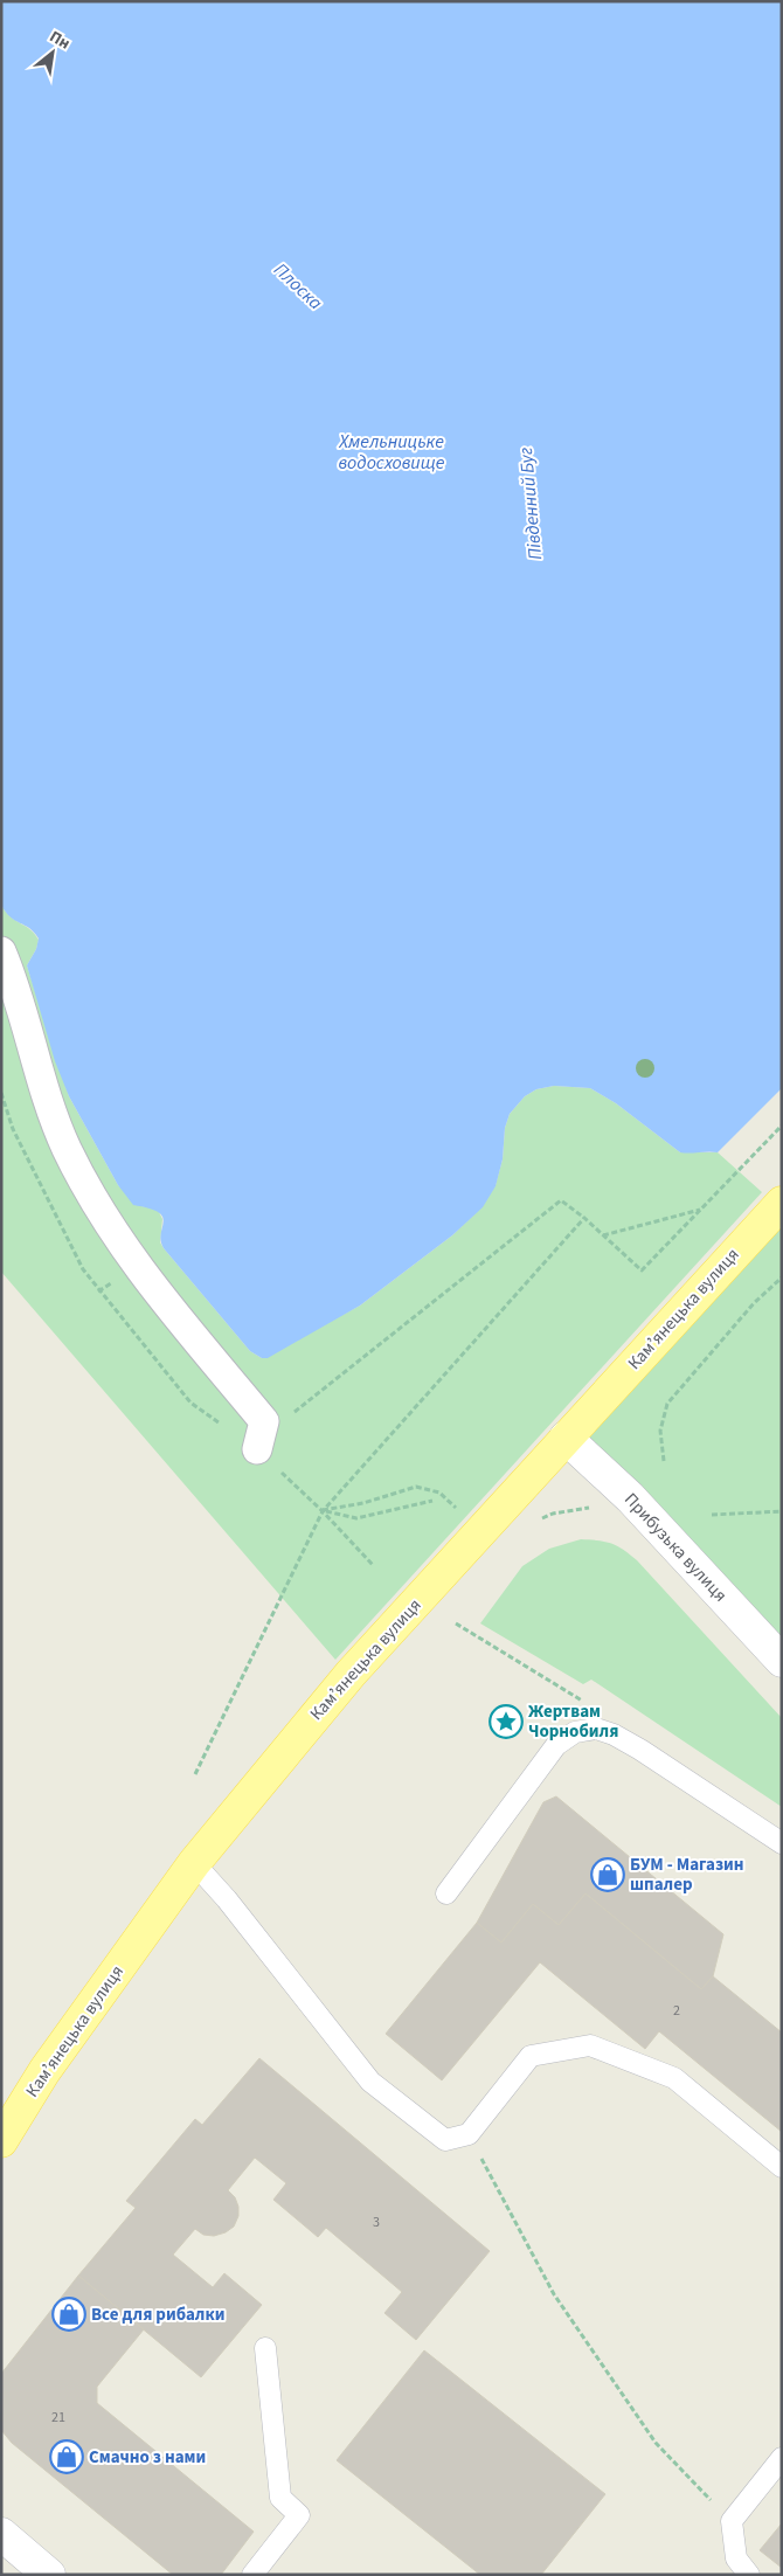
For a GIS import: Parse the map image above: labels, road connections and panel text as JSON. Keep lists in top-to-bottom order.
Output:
{
  "streets": {
    "main road": ["Камʼянецька вулиця"],
    "street": ["Прибузька вулиця"]
  },
  "crossings": [
    ["Камʼянецька вулиця", "Прибузька вулиця"]
  ],
  "water": ["Плоска", "Хмельницьке водосховище", "Південний Буг"],
  "places": {
    "place": ["Жертвам Чорнобиля"],
    "shop": ["БУМ - Магазин шпалер", "Все для рибалки", "Смачно з нами"]
  },
  "house_numbers": ["2", "3", "21"],
  "north": "top right"
}
